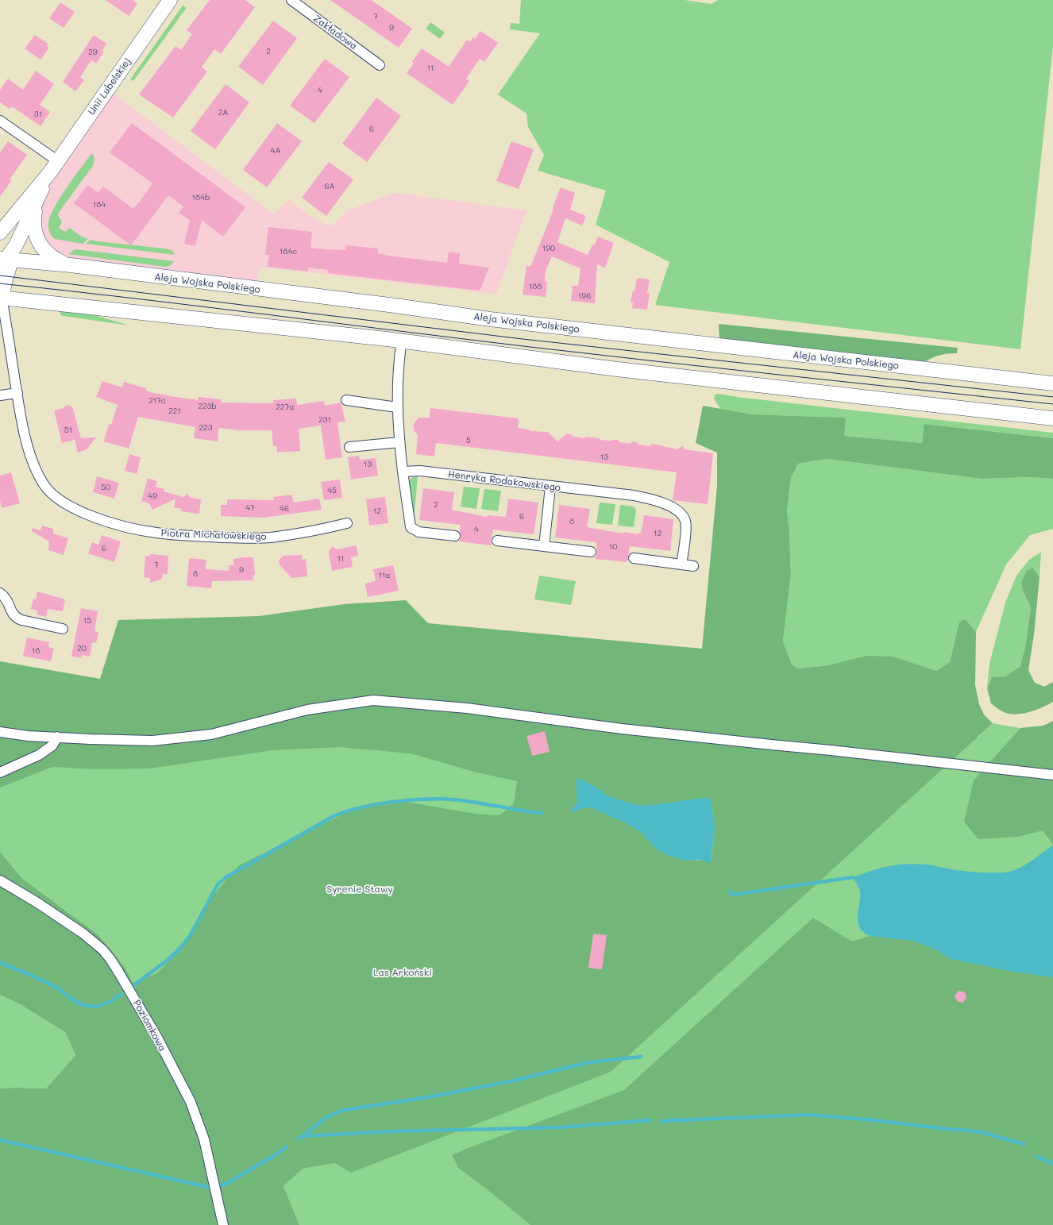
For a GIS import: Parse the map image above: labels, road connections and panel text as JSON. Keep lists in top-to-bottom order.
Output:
{
  "streets": {
    "main road": ["Unii Lubelskiej", "Aleja Wojska Polskiego"],
    "street": [
      "Zakładowa",
      "Henryka Rodakowskiego",
      "Piotra Michałowskiego",
      "Poziomkowa"
    ]
  },
  "crossings": [
    ["Unii Lubelskiej", "Aleja Wojska Polskiego"]
  ],
  "parks": ["Syrenie Stawy", "Las Arkoński"],
  "house_numbers": [
    "7",
    "9",
    "2",
    "29",
    "11",
    "4",
    "2A",
    "31",
    "6",
    "4A",
    "6A",
    "184b",
    "184",
    "190",
    "184c",
    "188",
    "196",
    "217c",
    "223b",
    "227a",
    "221",
    "231",
    "223",
    "51",
    "5",
    "13",
    "13",
    "50",
    "45",
    "49",
    "2",
    "47",
    "46",
    "12",
    "6",
    "8",
    "4",
    "12",
    "10",
    "6",
    "11",
    "7",
    "9",
    "8",
    "11a",
    "15",
    "20",
    "18"
  ]
}
